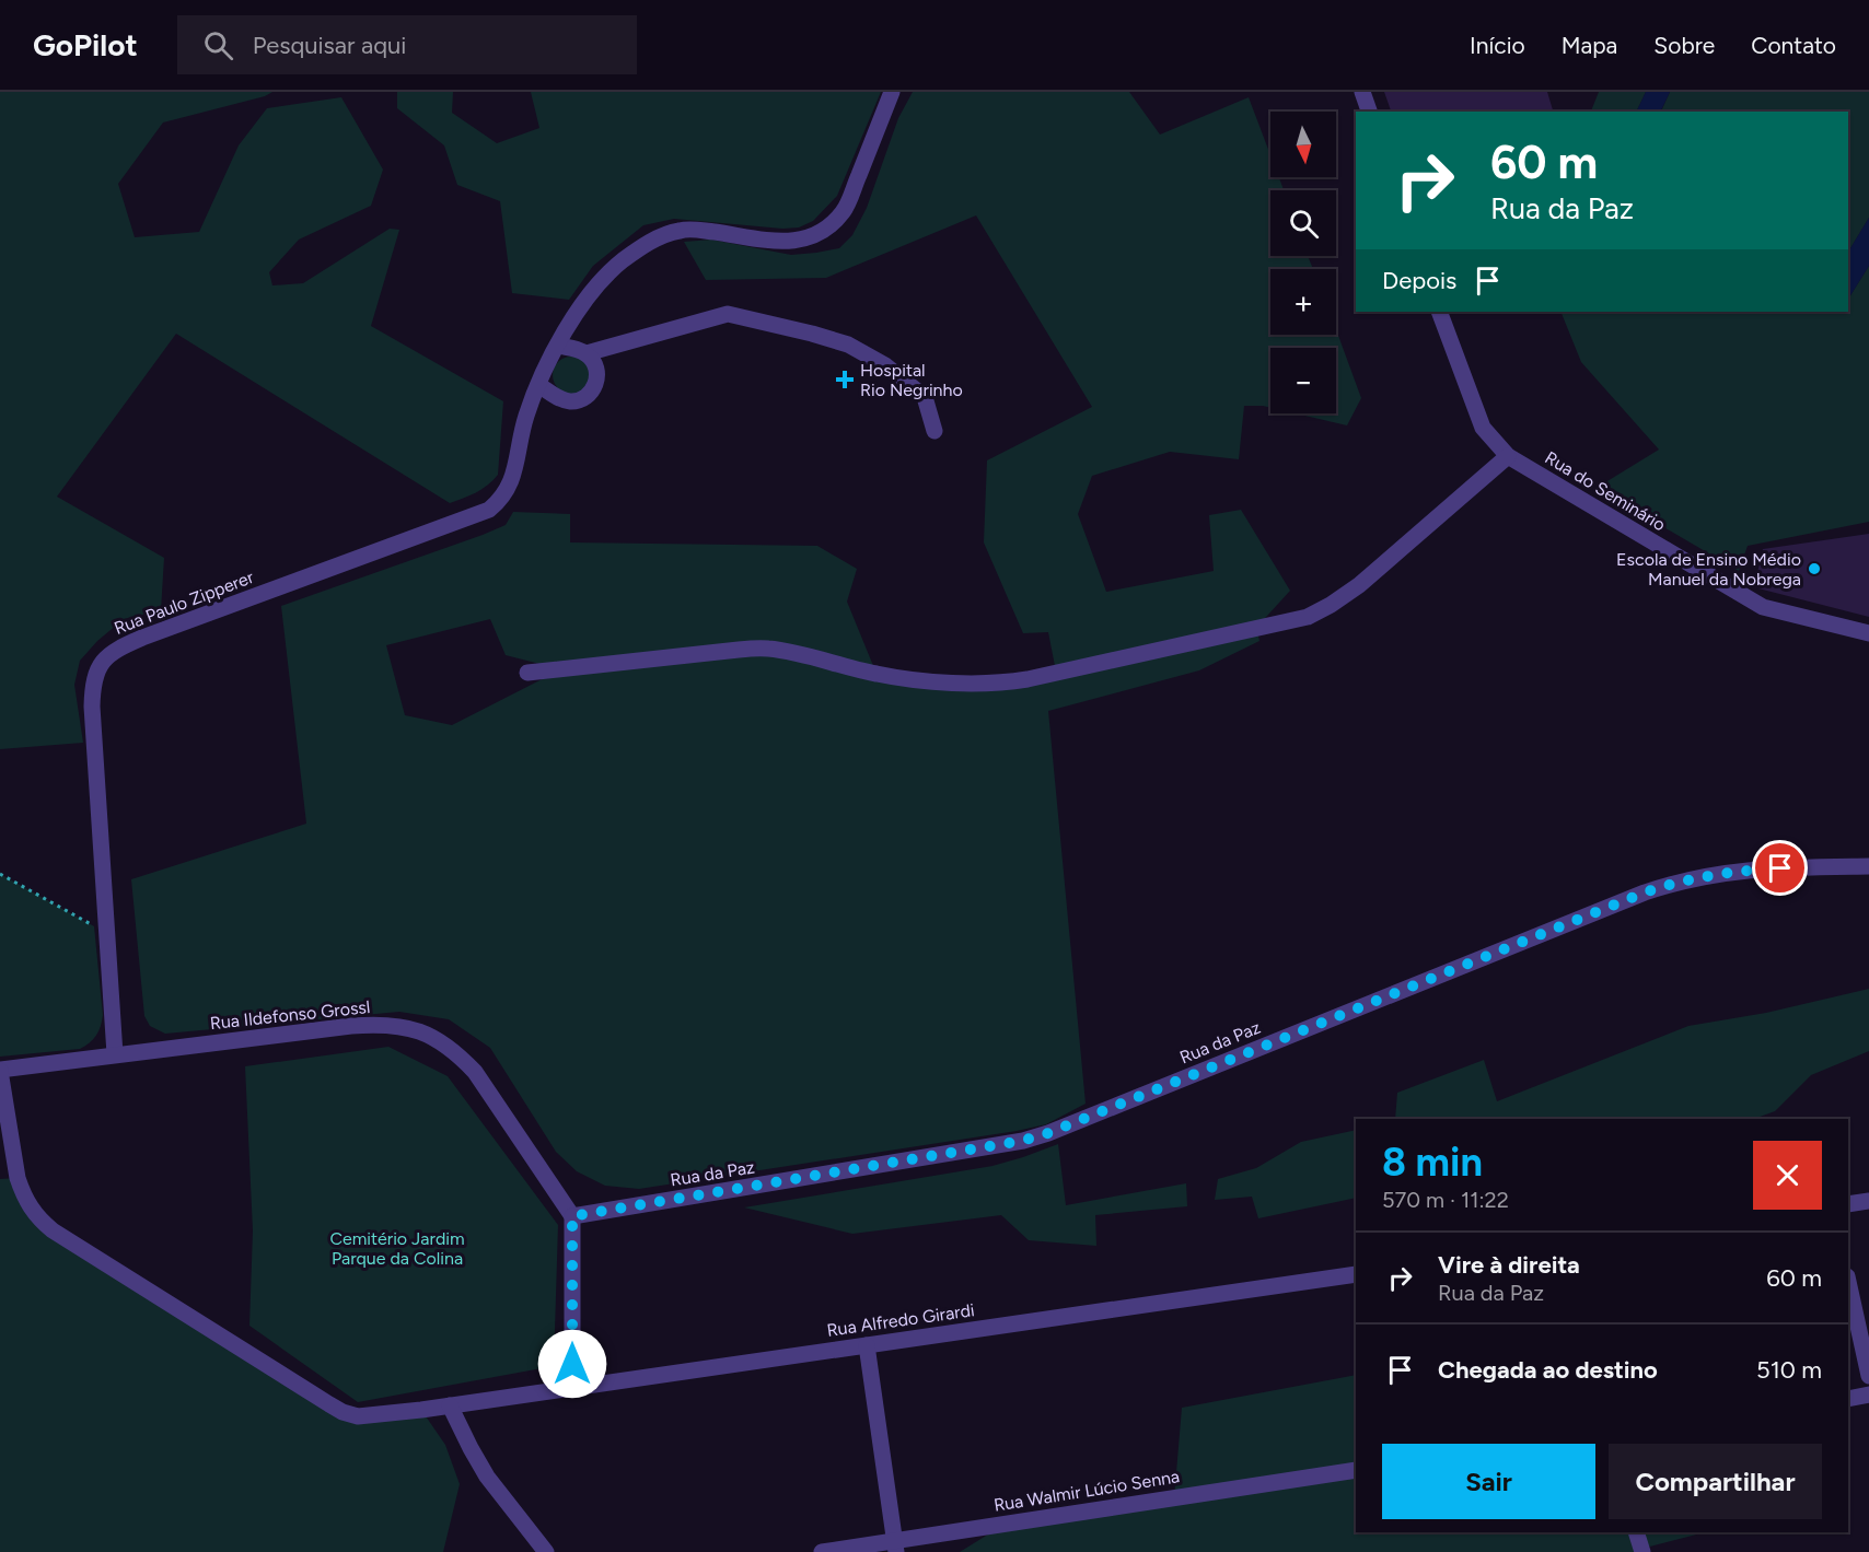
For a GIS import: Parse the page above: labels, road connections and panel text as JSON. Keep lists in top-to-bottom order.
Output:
{
  "streets": {
    "street": [
      "Rua do Seminário",
      "Rua Paulo Zipperer",
      "Rua Ildefonso Grossl",
      "Rua da Paz",
      "Rua Alfredo Girardi",
      "Rua Walmir Lúcio Senna"
    ]
  },
  "crossings": [
    ["Rua Paulo Zipperer", "Rua Ildefonso Grossl"],
    ["Rua Ildefonso Grossl", "Rua da Paz"],
    ["Rua Ildefonso Grossl", "Rua Alfredo Girardi"]
  ],
  "parks": ["Cemitério Jardim Parque da Colina"],
  "places": {
    "health": ["Hospital Rio Negrinho"],
    "other": ["Escola de Ensino Médio Manuel da Nobrega"]
  },
  "north": "bottom",
  "page": {
    "header": "GoPilot",
    "search": "Pesquisar aqui",
    "nav": [
      "Início",
      "Mapa",
      "Sobre",
      "Contato"
    ],
    "map_buttons": ["+", "−"],
    "turn": ["60 m", "Rua da Paz"],
    "then": "Depois",
    "heading": ["8 min", "570 m · 11:22"],
    "list": [
      {
        "name": "Vire à direita",
        "note": "Rua da Paz",
        "value": "60 m"
      },
      {
        "name": "Chegada ao destino",
        "value": "510 m"
      }
    ],
    "buttons": ["Sair", "Compartilhar"]
  }
}
